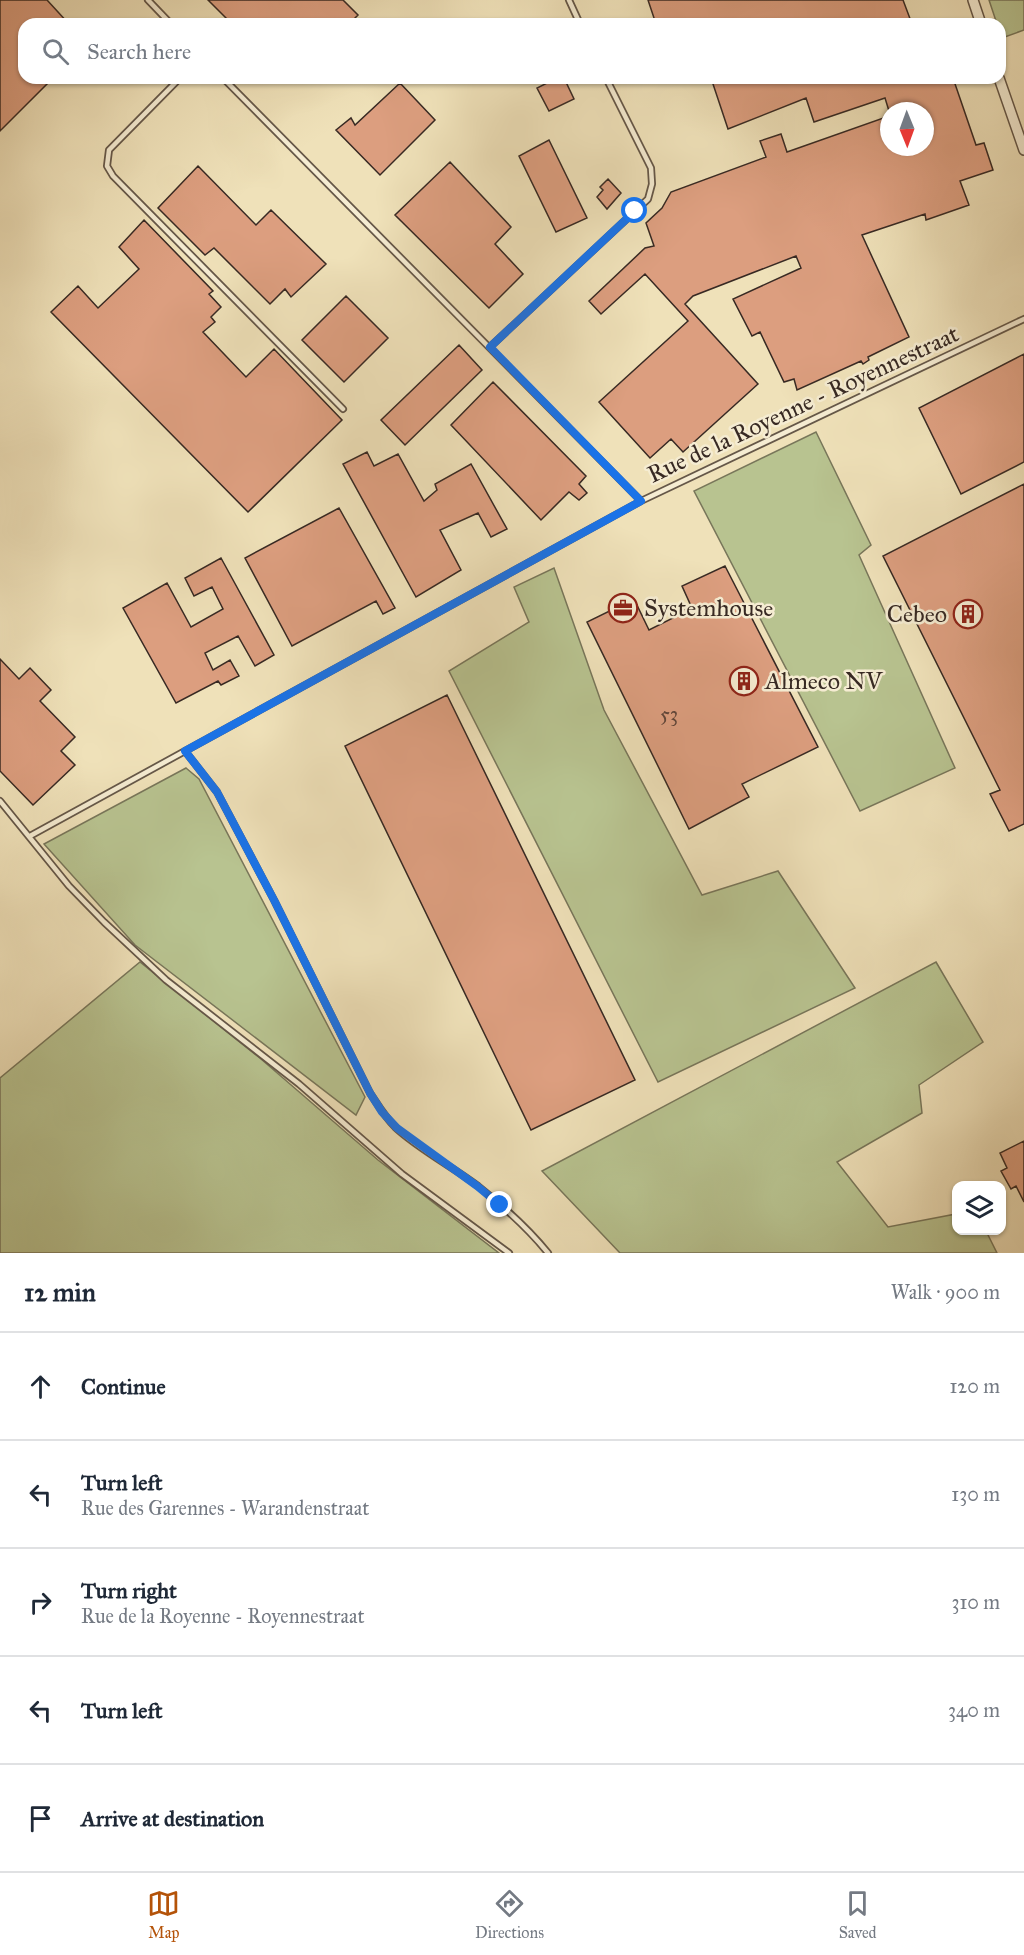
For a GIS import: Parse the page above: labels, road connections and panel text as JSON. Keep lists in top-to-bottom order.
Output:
{
  "streets": {
    "lane": ["Rue de la Royenne - Royennestraat"]
  },
  "places": {
    "office": ["Systemhouse"],
    "building": ["Cebeo", "Almeco NV"]
  },
  "house_numbers": ["53"],
  "north": "bottom",
  "page": {
    "search": "Search here",
    "heading": ["12 min", "Walk · 900 m"],
    "list": [
      ["Continue", "120 m"],
      ["Turn left", "Rue des Garennes - Warandenstraat", "130 m"],
      ["Turn right", "Rue de la Royenne - Royennestraat", "310 m"],
      ["Turn left", "340 m"],
      "Arrive at destination"
    ],
    "nav": ["Map", "Directions", "Saved"]
  }
}
